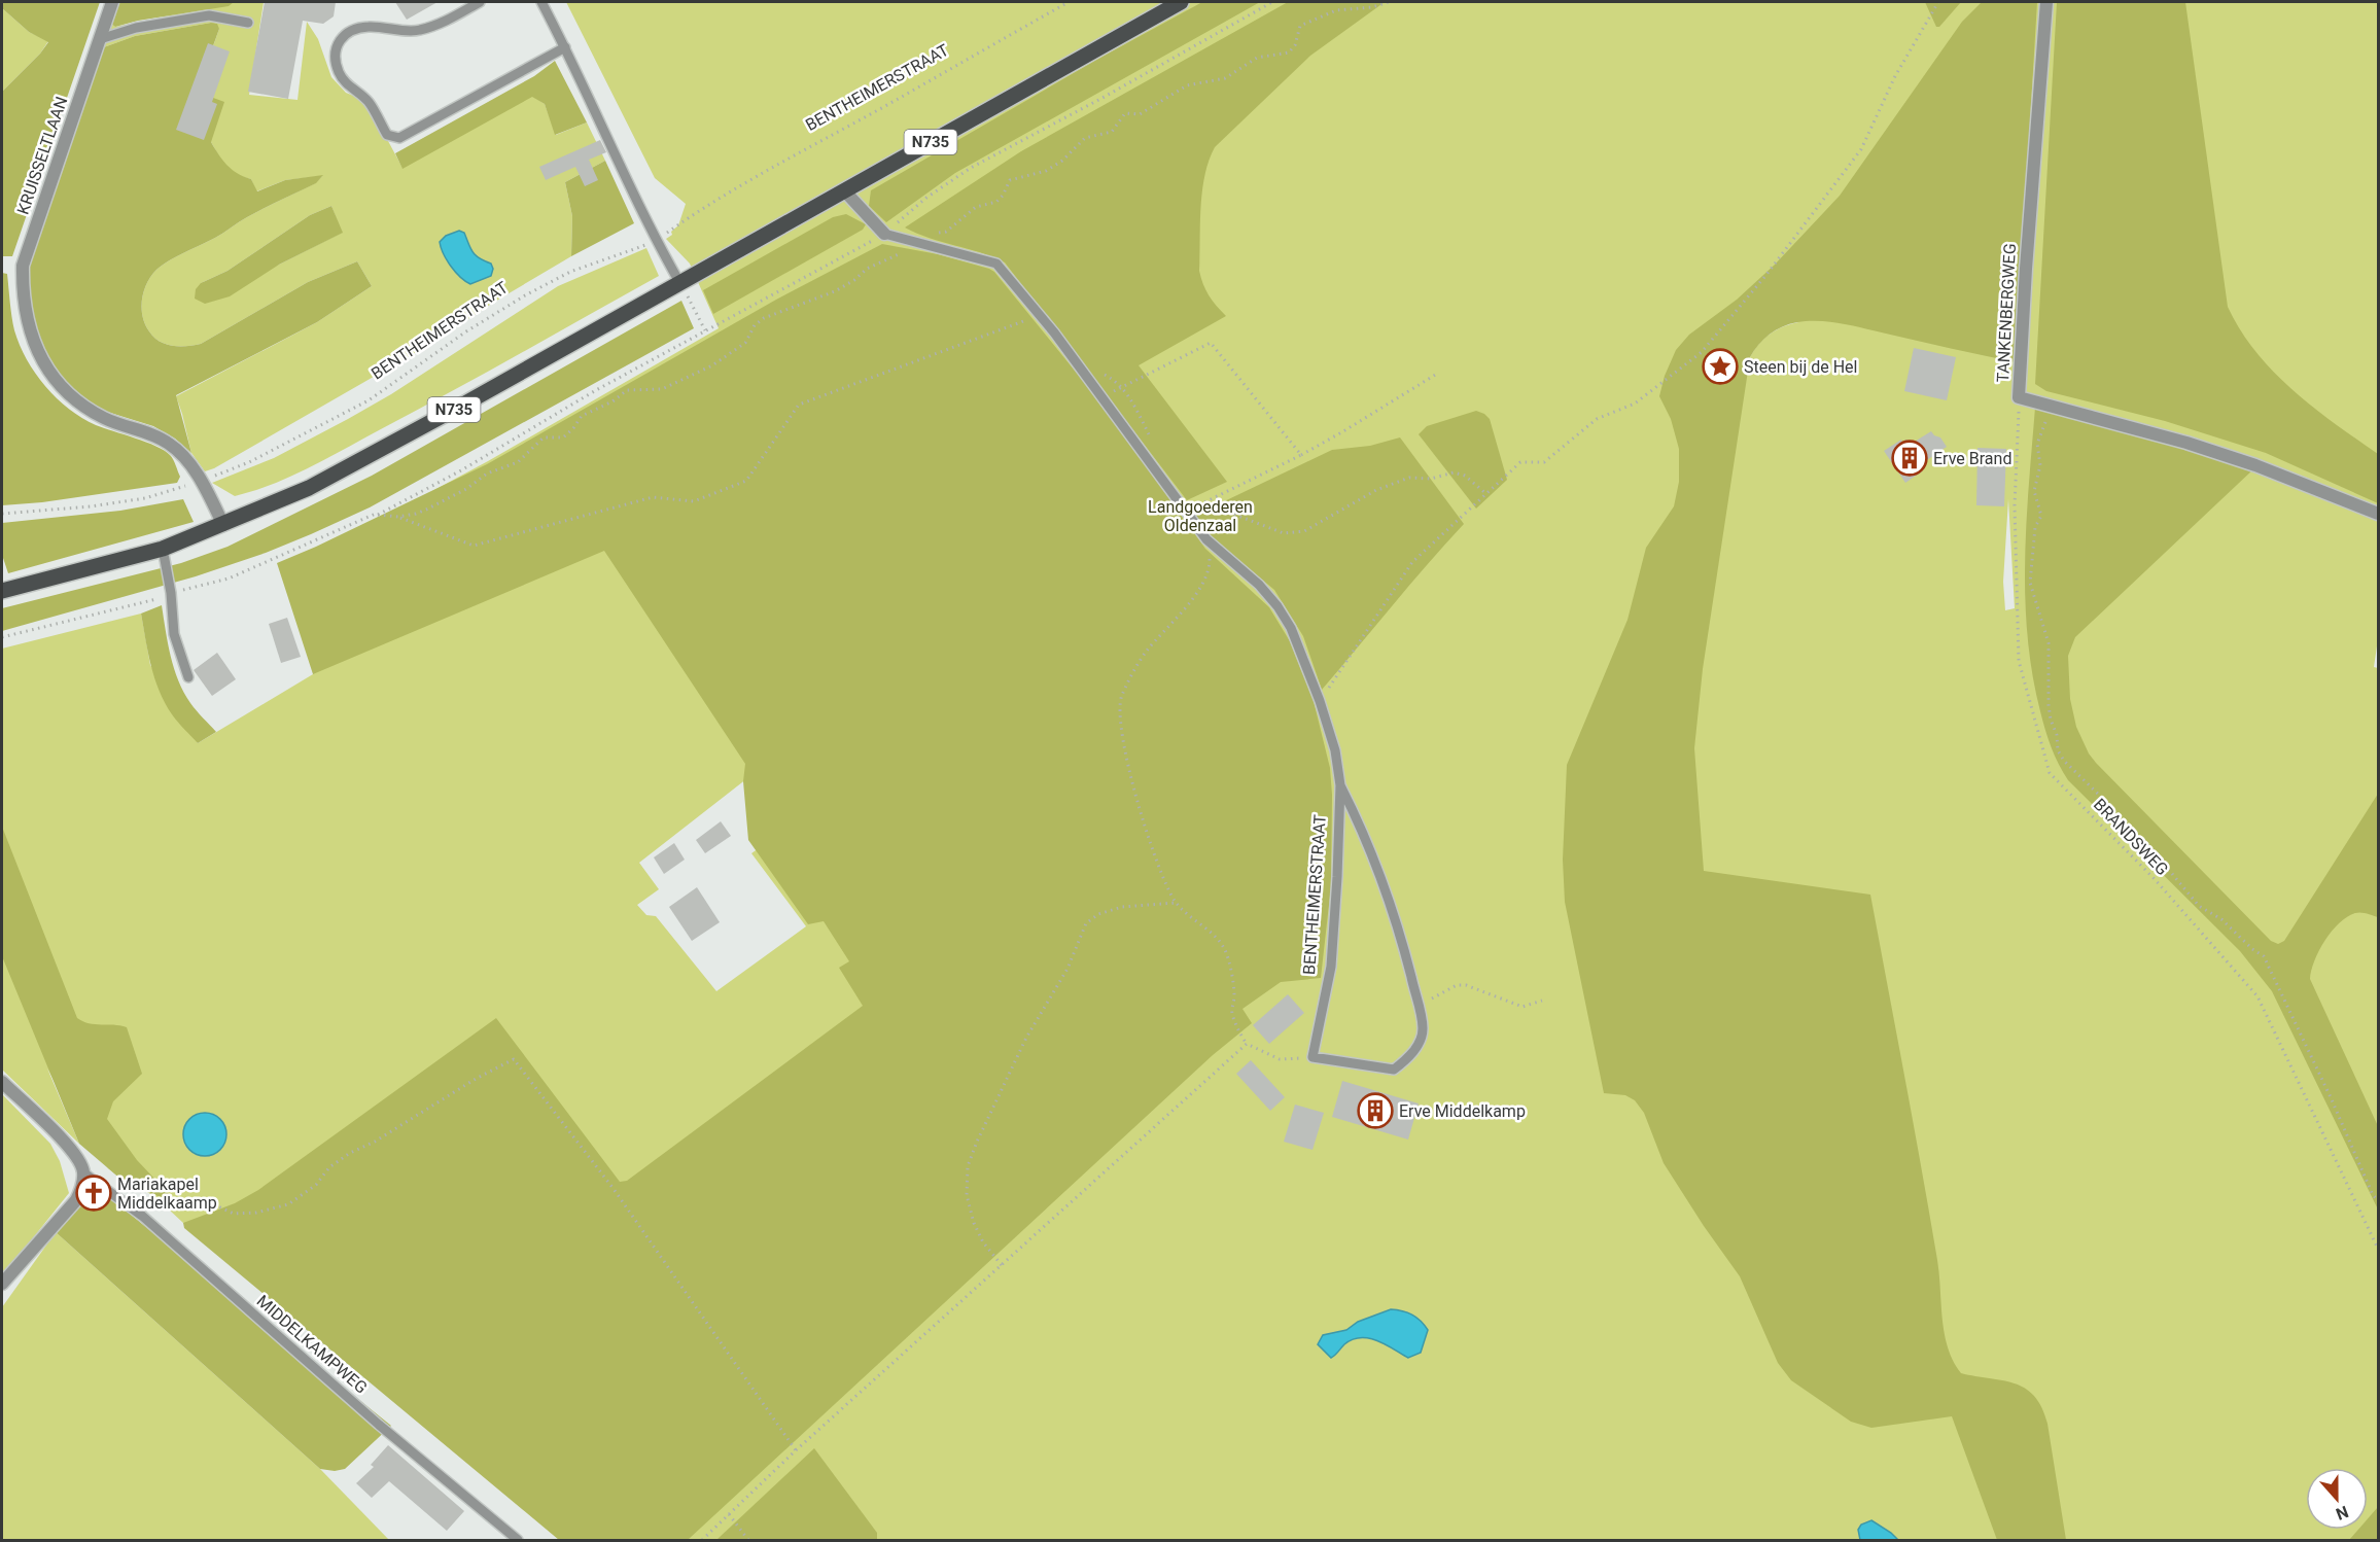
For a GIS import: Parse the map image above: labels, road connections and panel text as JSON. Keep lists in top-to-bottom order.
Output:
{
  "streets": {
    "main road": ["N735"],
    "street": ["KRUISSELTLAAN", "TANKENBERGWEG"],
    "lane": ["BENTHEIMERSTRAAT", "MIDDELKAMPWEG"],
    "path": ["BRANDSWEG"]
  },
  "crossings": [
    ["BENTHEIMERSTRAAT", "KRUISSELTLAAN"],
    ["N735", "KRUISSELTLAAN"],
    ["TANKENBERGWEG", "BRANDSWEG"]
  ],
  "parks": ["Landgoederen Oldenzaal"],
  "places": {
    "place": ["Steen bij de Hel"],
    "building": ["Erve Brand", "Erve Middelkamp"],
    "church": ["Mariakapel Middelkaamp"]
  },
  "north": "bottom"
}
